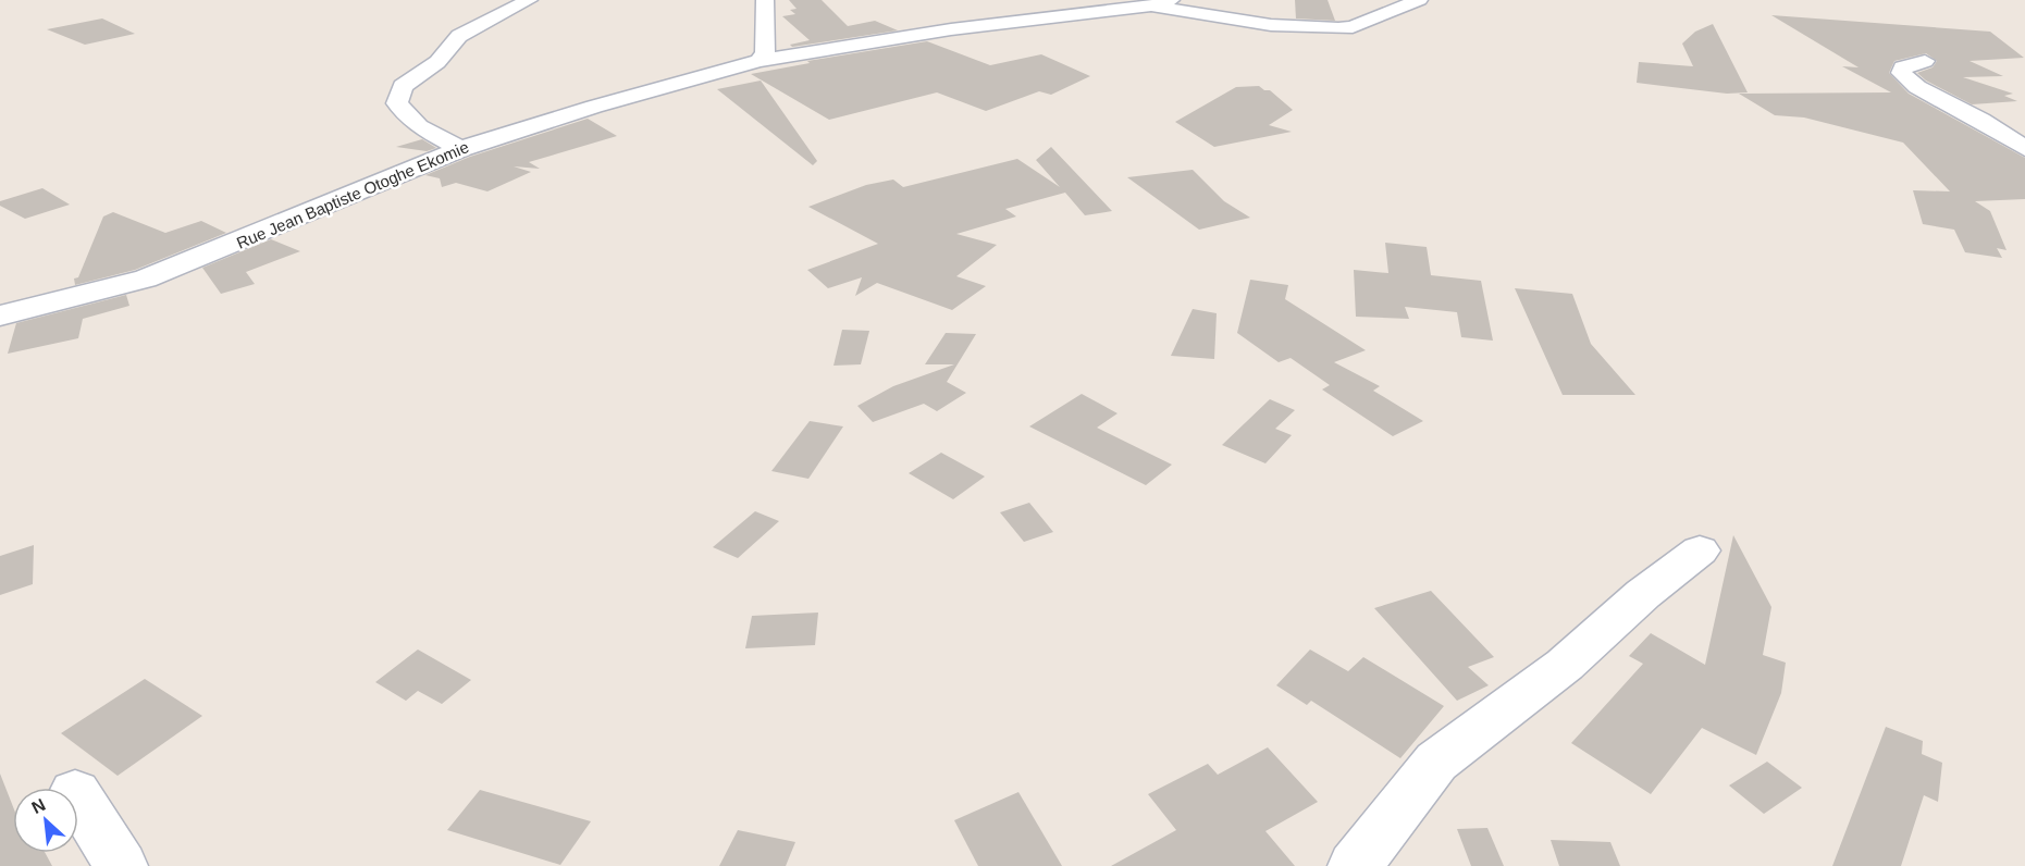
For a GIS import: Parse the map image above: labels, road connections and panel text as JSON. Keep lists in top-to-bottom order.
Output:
{
  "streets": {
    "street": ["Rue Jean Baptiste Otoghe Ekomie"]
  },
  "north": "top left"
}
